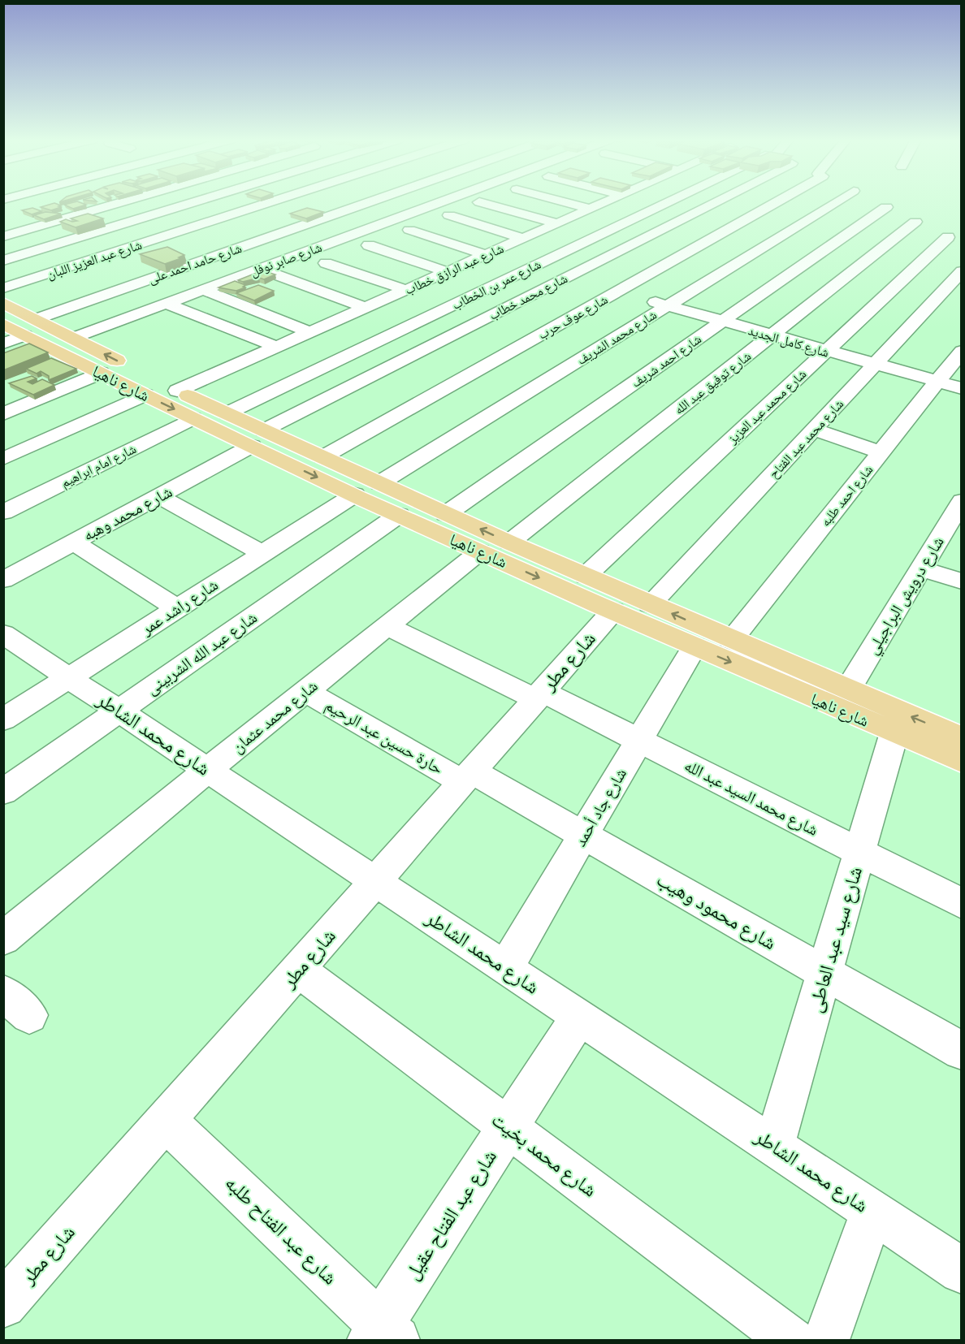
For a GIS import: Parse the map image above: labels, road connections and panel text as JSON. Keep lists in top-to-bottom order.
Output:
{
  "streets": {
    "main road": ["شارع ناهيا"],
    "street": [
      "شارع عبد العزيز اللبان",
      "شارع صابر نوفل",
      "شارع حامد احمد على",
      "شارع عبد الرازق خطاب",
      "شارع عمر بن الخطاب",
      "شارع محمد خطاب",
      "شارع عوف حرب",
      "شارع محمد الشريف",
      "شارع كامل الجديد",
      "شارع احمد شريف",
      "شارع توفيق عبد الله",
      "شارع محمد عبد العزيز",
      "شارع محمد عبد الفتاح",
      "شارع امام ابراهيم",
      "شارع احمد طلبه",
      "شارع محمد وهبه",
      "شارع درويش البراجيلي",
      "شارع راشد عمر",
      "شارع عبد الله الشربينى",
      "شارع مطر",
      "شارع محمد عثمان",
      "شارع محمد الشاطر",
      "حارة حسين عبد الرحيم",
      "شارع محمد السيد عبد الله",
      "شارع جاد أحمد",
      "شارع محمود وهيب",
      "شارع سيد عبد العاطى",
      "شارع محمد بخيت",
      "شارع عبد الفتاح عقيل",
      "شارع عبد الفتاح طلبه"
    ]
  },
  "crossings": [
    ["شارع صابر نوفل", "شارع ناهيا"],
    ["شارع حامد احمد على", "شارع ناهيا"],
    ["شارع عبد الرازق خطاب", "شارع ناهيا"],
    ["شارع عمر بن الخطاب", "شارع ناهيا"],
    ["شارع محمد خطاب", "شارع ناهيا"],
    ["شارع محمد خطاب", "شارع محمد وهبه"],
    ["شارع عوف حرب", "شارع كامل الجديد"],
    ["شارع عوف حرب", "شارع ناهيا"],
    ["شارع محمد الشريف", "شارع كامل الجديد"],
    ["شارع محمد الشريف", "شارع ناهيا"],
    ["شارع كامل الجديد", "شارع احمد شريف"],
    ["شارع كامل الجديد", "شارع توفيق عبد الله"],
    ["شارع كامل الجديد", "شارع محمد عبد العزيز"],
    ["شارع كامل الجديد", "شارع محمد عبد الفتاح"],
    ["شارع كامل الجديد", "شارع احمد طلبه"],
    ["شارع احمد شريف", "شارع توفيق عبد الله"],
    ["شارع احمد شريف", "شارع ناهيا"],
    ["شارع احمد شريف", "شارع محمد عبد العزيز"],
    ["شارع توفيق عبد الله", "شارع ناهيا"],
    ["شارع توفيق عبد الله", "شارع محمد عبد العزيز"],
    ["شارع ناهيا", "شارع محمد عبد العزيز"],
    ["شارع ناهيا", "شارع محمد عبد الفتاح"],
    ["شارع ناهيا", "شارع امام ابراهيم"],
    ["شارع ناهيا", "شارع احمد طلبه"],
    ["شارع ناهيا", "شارع محمد وهبه"],
    ["شارع ناهيا", "شارع درويش البراجيلي"],
    ["شارع ناهيا", "شارع راشد عمر"],
    ["شارع ناهيا", "شارع عبد الله الشربينى"],
    ["شارع ناهيا", "شارع مطر"],
    ["شارع ناهيا", "شارع محمد عثمان"],
    ["شارع ناهيا", "شارع جاد أحمد"],
    ["شارع ناهيا", "شارع سيد عبد العاطى"],
    ["شارع راشد عمر", "شارع محمد الشاطر"],
    ["شارع عبد الله الشربينى", "شارع محمد الشاطر"],
    ["شارع مطر", "شارع محمد الشاطر"],
    ["شارع مطر", "حارة حسين عبد الرحيم"],
    ["شارع مطر", "شارع محمد السيد عبد الله"],
    ["شارع مطر", "شارع محمود وهيب"],
    ["شارع مطر", "شارع محمد بخيت"],
    ["شارع مطر", "شارع عبد الفتاح طلبه"],
    ["شارع محمد عثمان", "شارع محمد الشاطر"],
    ["شارع محمد عثمان", "حارة حسين عبد الرحيم"],
    ["شارع محمد عثمان", "شارع محمد السيد عبد الله"],
    ["شارع محمد الشاطر", "شارع جاد أحمد"],
    ["شارع محمد الشاطر", "شارع سيد عبد العاطى"],
    ["شارع محمد الشاطر", "شارع عبد الفتاح عقيل"],
    ["حارة حسين عبد الرحيم", "شارع محمود وهيب"],
    ["شارع محمد السيد عبد الله", "شارع جاد أحمد"],
    ["شارع محمد السيد عبد الله", "شارع سيد عبد العاطى"],
    ["شارع جاد أحمد", "شارع محمود وهيب"],
    ["شارع محمود وهيب", "شارع سيد عبد العاطى"],
    ["شارع محمد بخيت", "شارع عبد الفتاح عقيل"],
    ["شارع عبد الفتاح عقيل", "شارع عبد الفتاح طلبه"]
  ]
}
